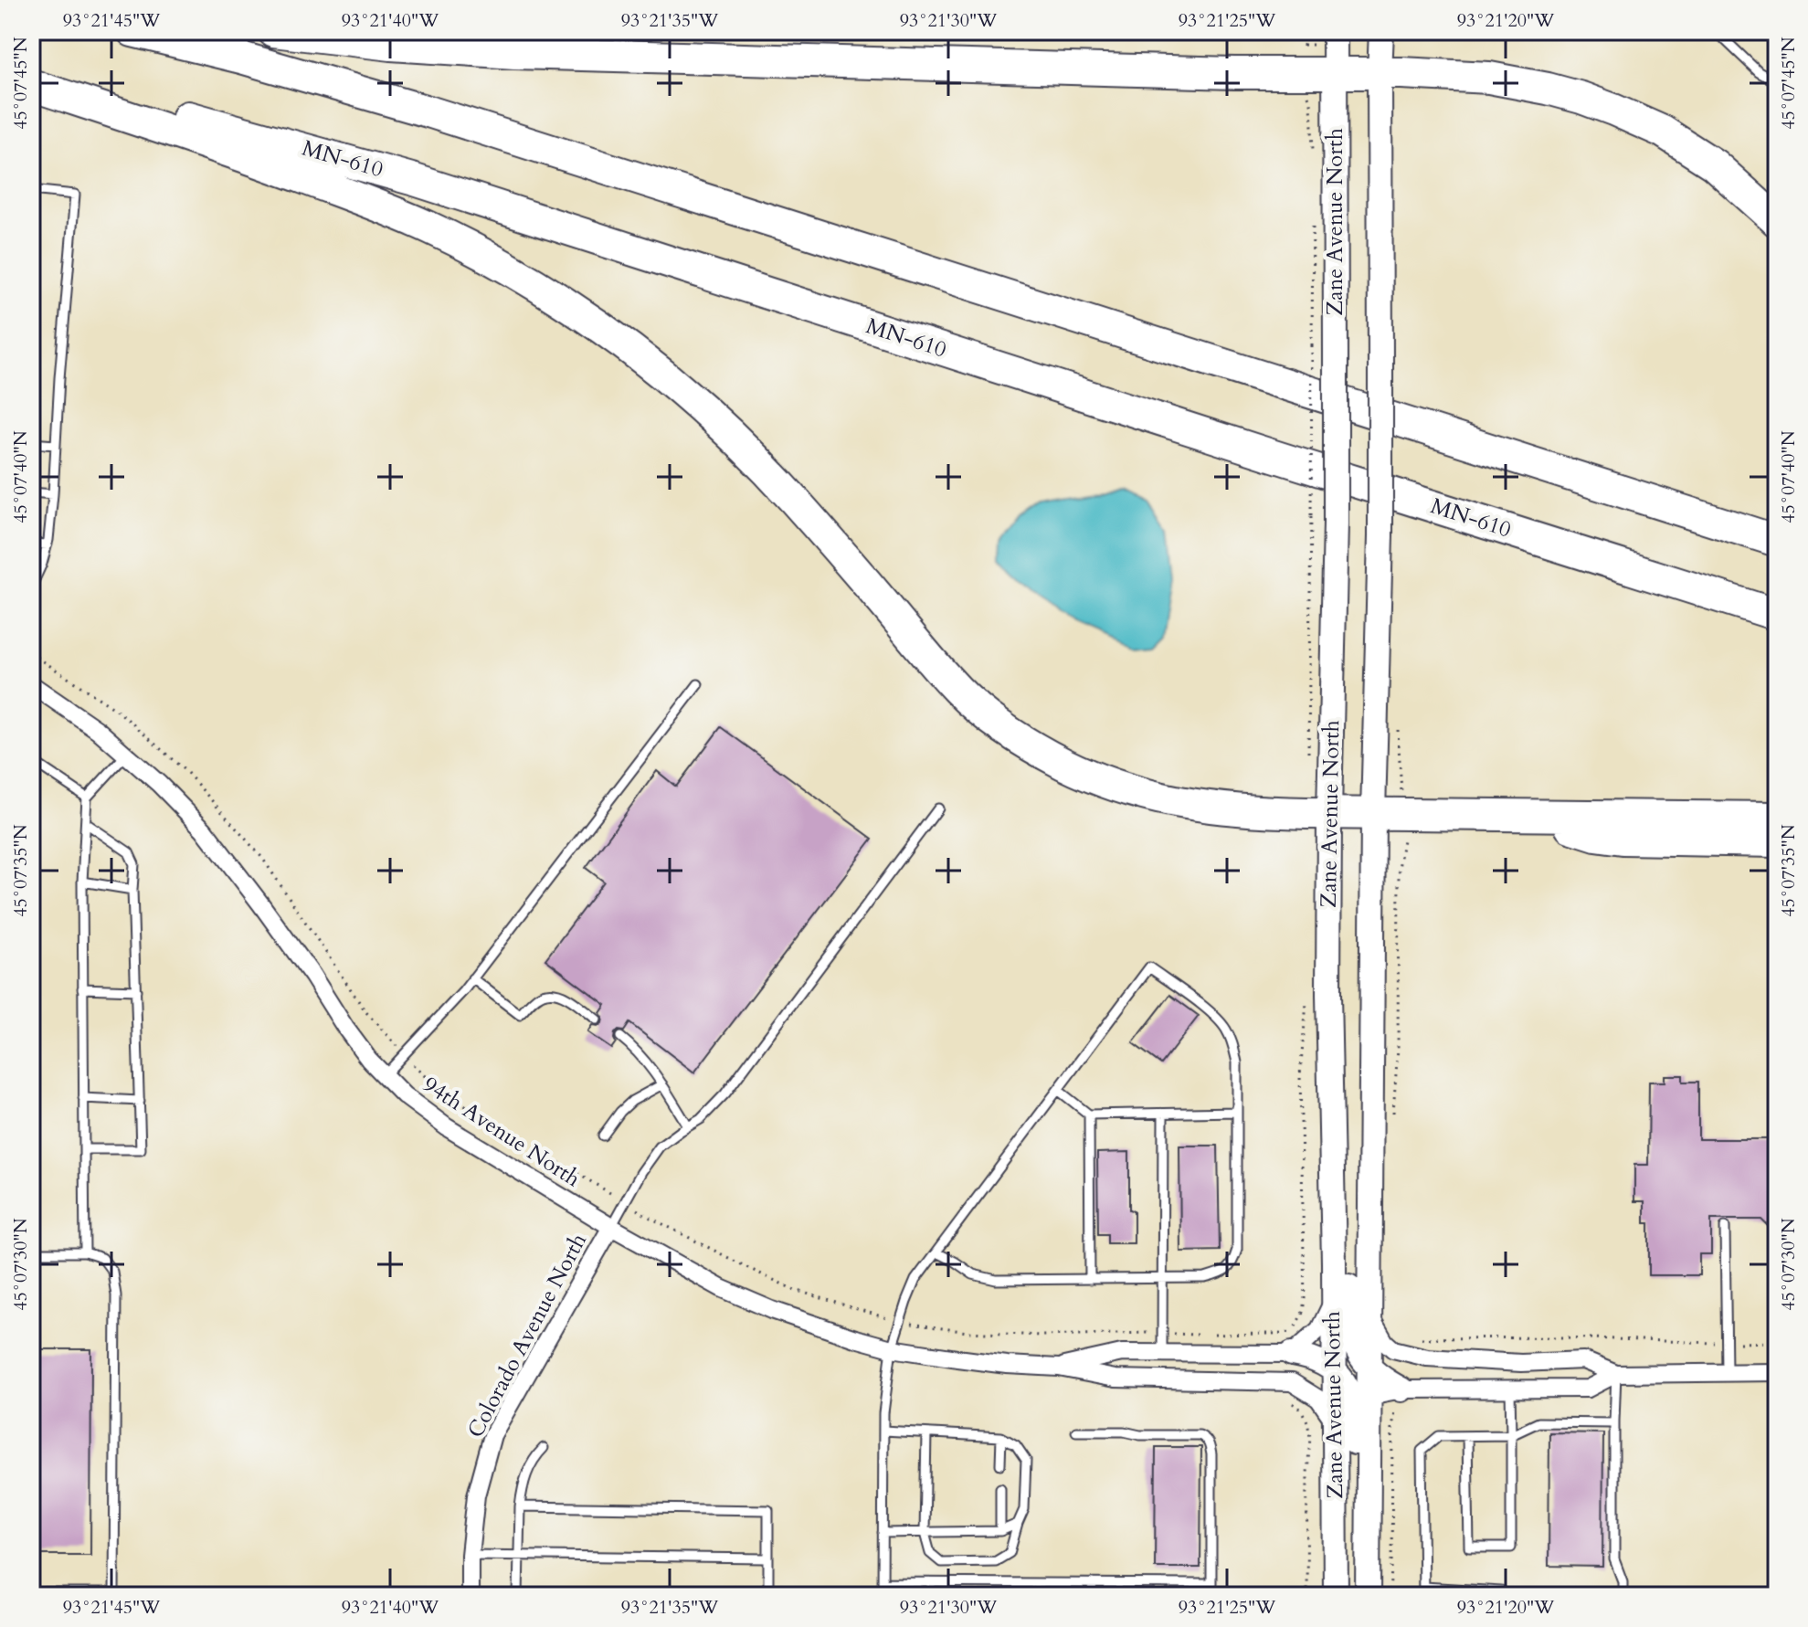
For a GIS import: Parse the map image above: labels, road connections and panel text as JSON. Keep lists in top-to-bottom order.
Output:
{
  "streets": {
    "highway": ["MN-610"],
    "main road": ["Zane Avenue North"],
    "street": ["94th Avenue North", "Colorado Avenue North"]
  },
  "crossings": [
    ["Zane Avenue North", "94th Avenue North"],
    ["94th Avenue North", "Colorado Avenue North"]
  ],
  "coordinates": [
    "93°21'45\"W",
    "93°21'40\"W",
    "93°21'35\"W",
    "93°21'30\"W",
    "93°21'25\"W",
    "93°21'20\"W",
    "45°07'45\"N",
    "45°07'40\"N",
    "45°07'35\"N",
    "45°07'30\"N"
  ]
}
